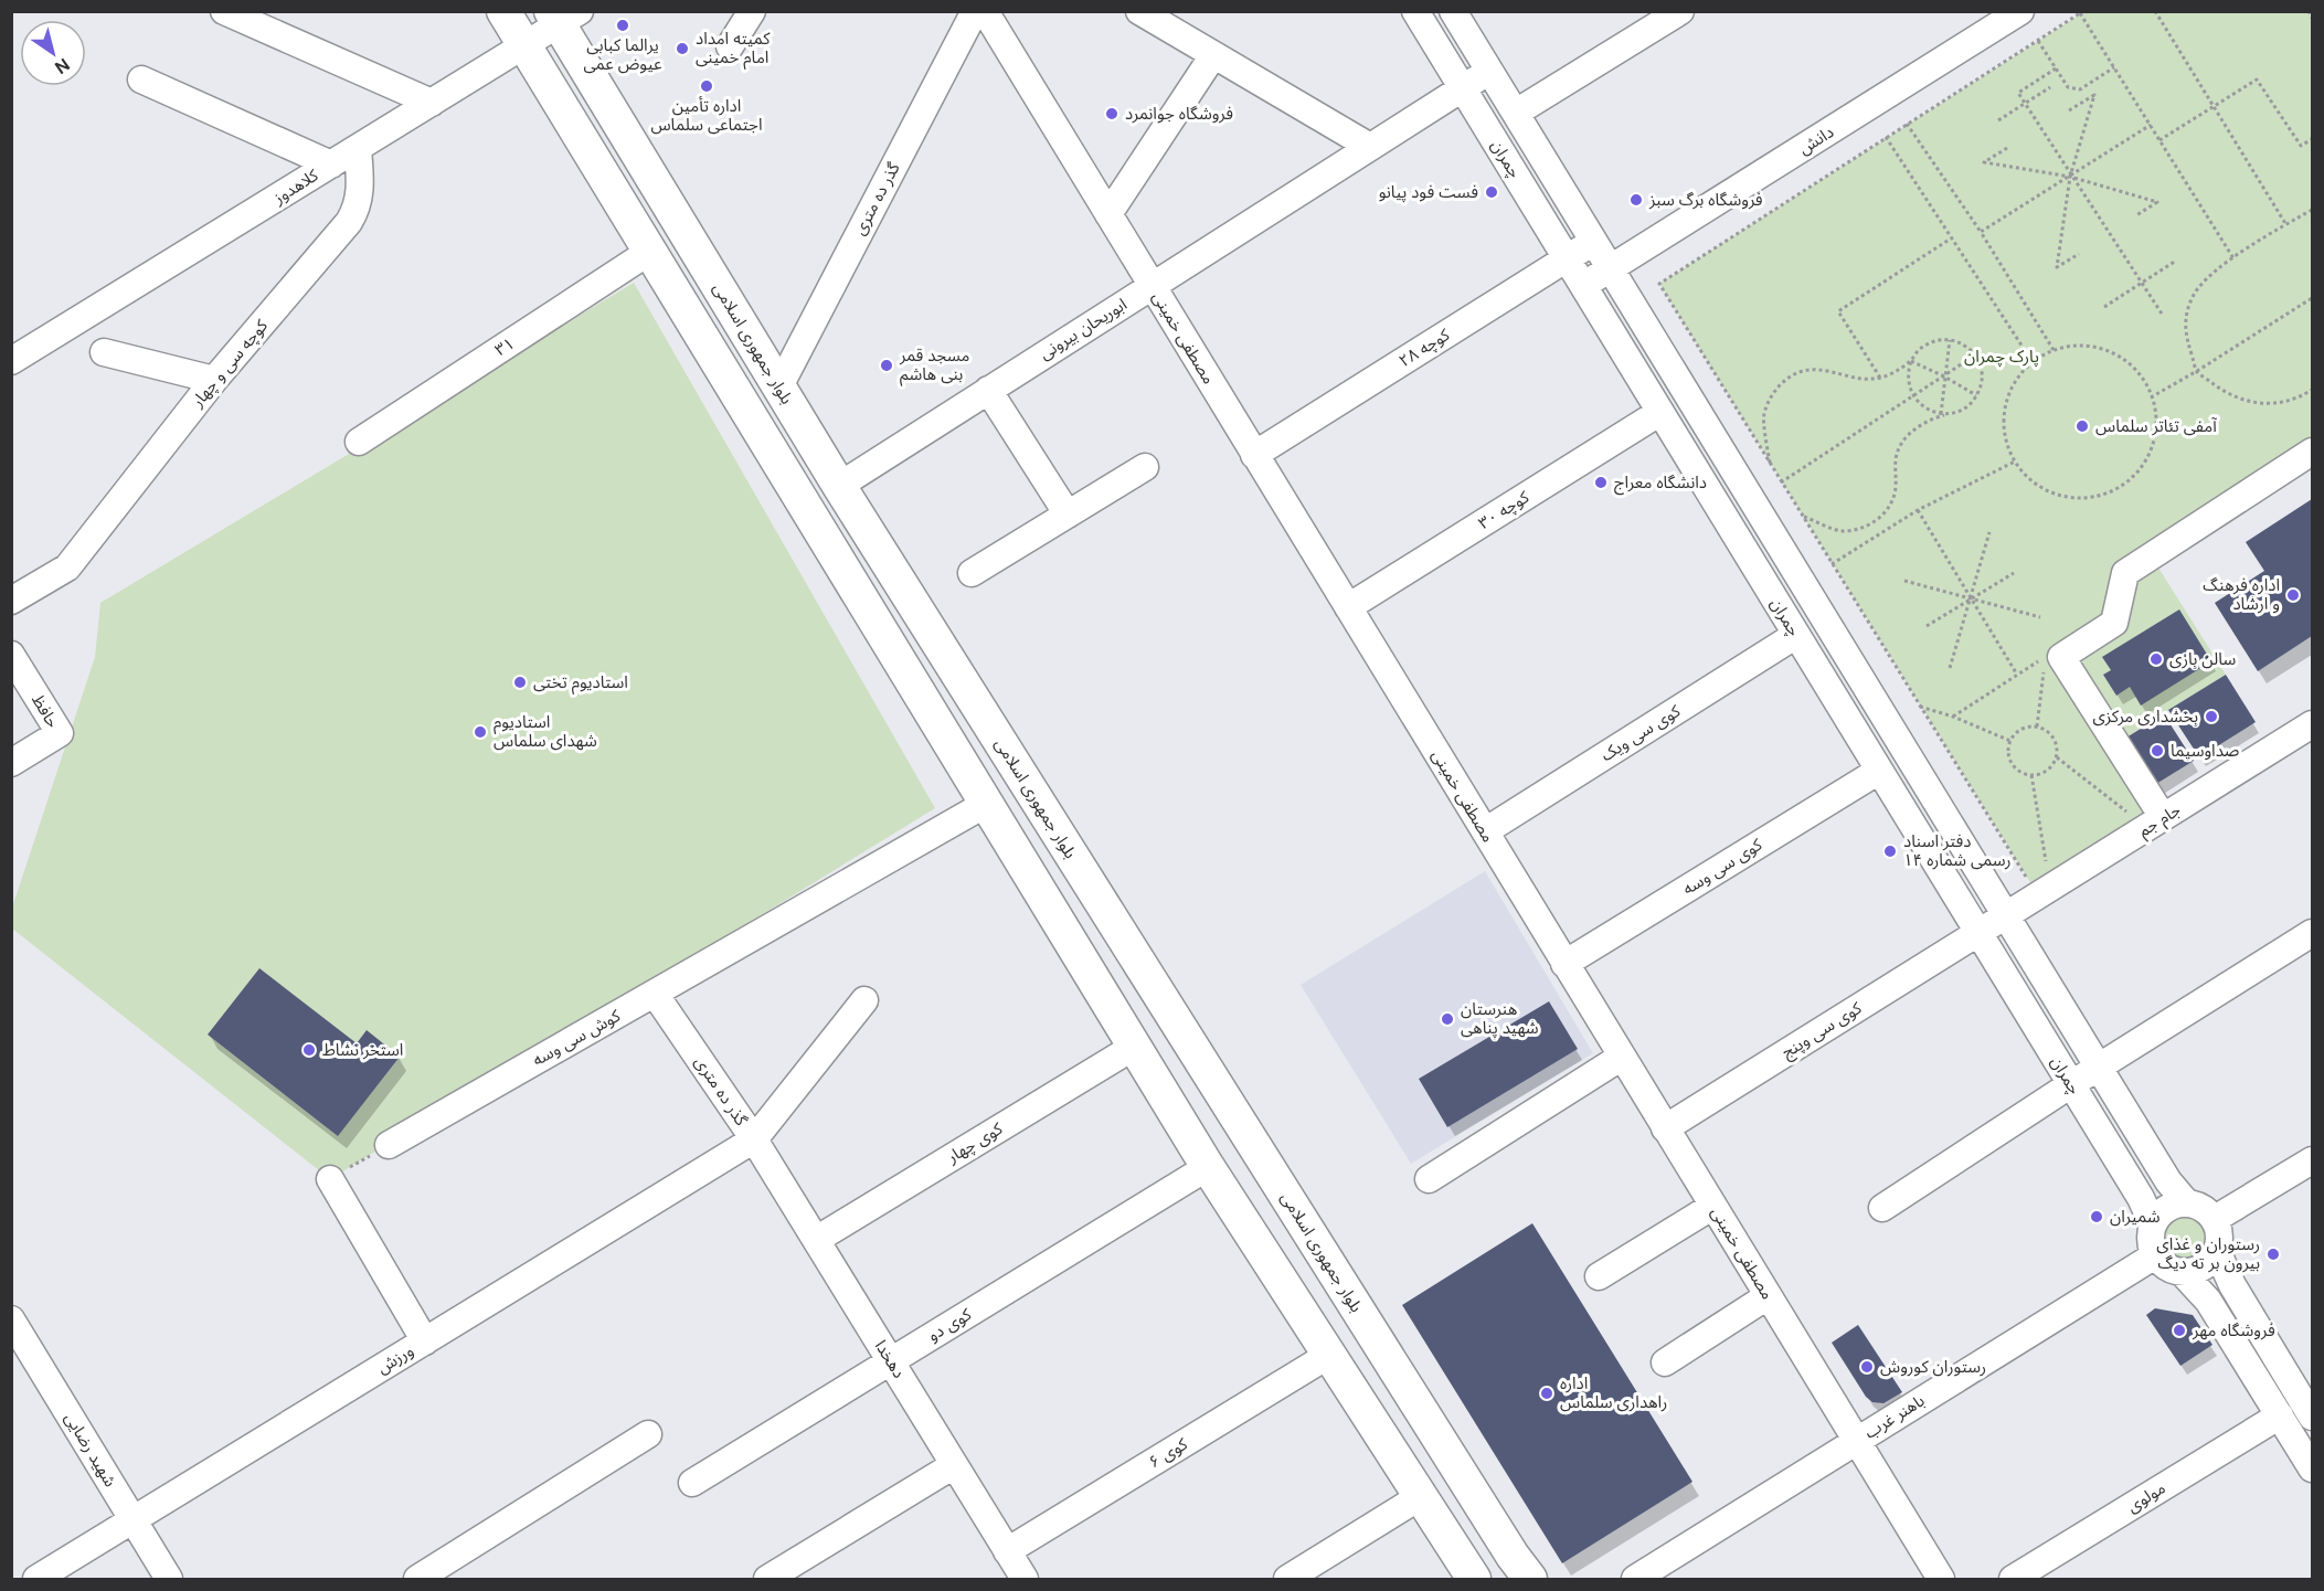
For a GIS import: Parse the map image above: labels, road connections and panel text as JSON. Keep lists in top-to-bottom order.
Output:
{
  "streets": {
    "main road": ["بلوار جمهوری اسلامی"],
    "street": [
      "دانش",
      "چمران",
      "کلاهدوز",
      "گذر ده متری",
      "ابوریحان بیرونی",
      "مصطفی خمینی",
      "۳۱",
      "کوچه ۲۸",
      "کوچه سی و چهار",
      "کوچه ۳۰",
      "حافظ",
      "کوی سی ویک",
      "جام جم",
      "کوی سی وسه",
      "کوی سی وپنج",
      "کوش سی وسه",
      "کوی چهار",
      "کوی دو",
      "ورزش",
      "دهخدا",
      "باهنر غرب",
      "شهید رضایی",
      "کوی ۶",
      "مولوی"
    ]
  },
  "crossings": [
    ["دانش", "چمران"],
    ["چمران", "ابوریحان بیرونی"],
    ["چمران", "کوچه ۲۸"],
    ["چمران", "کوچه ۳۰"],
    ["چمران", "کوی سی ویک"],
    ["چمران", "جام جم"],
    ["چمران", "کوی سی وسه"],
    ["چمران", "کوی سی وپنج"],
    ["چمران", "باهنر غرب"],
    ["کلاهدوز", "بلوار جمهوری اسلامی"],
    ["کلاهدوز", "کوچه سی و چهار"],
    ["گذر ده متری", "بلوار جمهوری اسلامی"],
    ["گذر ده متری", "کوش سی وسه"],
    ["گذر ده متری", "ورزش"],
    ["گذر ده متری", "دهخدا"],
    ["ابوریحان بیرونی", "مصطفی خمینی"],
    ["ابوریحان بیرونی", "بلوار جمهوری اسلامی"],
    ["مصطفی خمینی", "کوچه ۲۸"],
    ["مصطفی خمینی", "کوچه ۳۰"],
    ["مصطفی خمینی", "کوی سی ویک"],
    ["مصطفی خمینی", "کوی سی وسه"],
    ["مصطفی خمینی", "کوی سی وپنج"],
    ["مصطفی خمینی", "باهنر غرب"],
    ["جام جم", "کوی سی وپنج"],
    ["کوی چهار", "دهخدا"],
    ["کوی دو", "دهخدا"],
    ["ورزش", "دهخدا"],
    ["ورزش", "شهید رضایی"],
    ["دهخدا", "کوی ۶"]
  ],
  "parks": ["پارک چمران"],
  "places": [
    "یرالما کبابی عیوض عمی",
    "کمیته امداد امام خمینی",
    "اداره تأمین اجتماعی سلماس",
    "فروشگاه جوانمرد",
    "فست فود پیانو",
    "فروشگاه برگ سبز",
    "مسجد قمر بنی هاشم",
    "آمفی تئاتر سلماس",
    "دانشگاه معراج",
    "اداره فرهنگ و ارشاد",
    "سالن بازی",
    "استادیوم تختی",
    "بخشداری مرکزی",
    "استادیوم شهدای سلماس",
    "صداوسیما",
    "دفتر اسناد رسمی شماره ۱۴",
    "هنرستان شهید پناهی",
    "استخر نشاط",
    "شمیران",
    "رستوران و غذای بیرون بر ته دیگ",
    "فروشگاه مهر",
    "رستوران کوروش",
    "اداره راهداری سلماس"
  ],
  "north": "bottom right"
}
